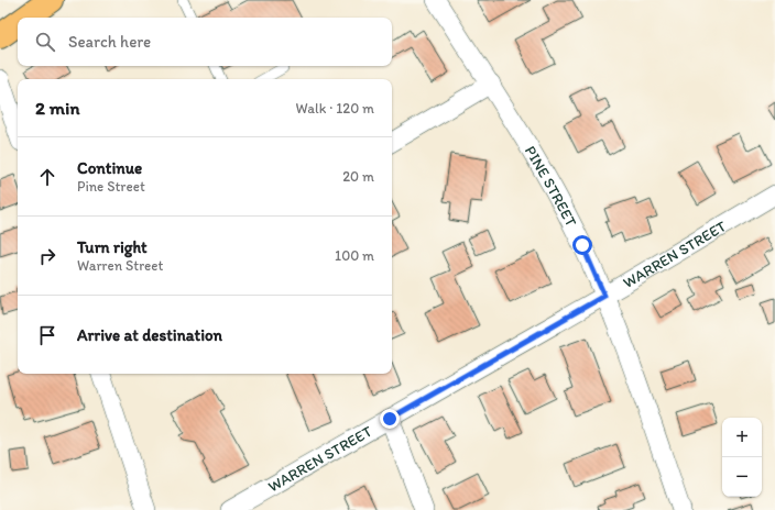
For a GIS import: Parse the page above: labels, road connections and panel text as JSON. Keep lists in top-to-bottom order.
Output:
{
  "streets": {
    "street": ["PINE STREET", "WARREN STREET"]
  },
  "crossings": [
    ["PINE STREET", "WARREN STREET"]
  ],
  "page": {
    "search": "Search here",
    "heading": ["2 min", "Walk · 120 m"],
    "list": [
      ["Continue", "Pine Street", "20 m"],
      ["Turn right", "Warren Street", "100 m"],
      "Arrive at destination"
    ],
    "map_buttons": ["+", "−"]
  }
}
